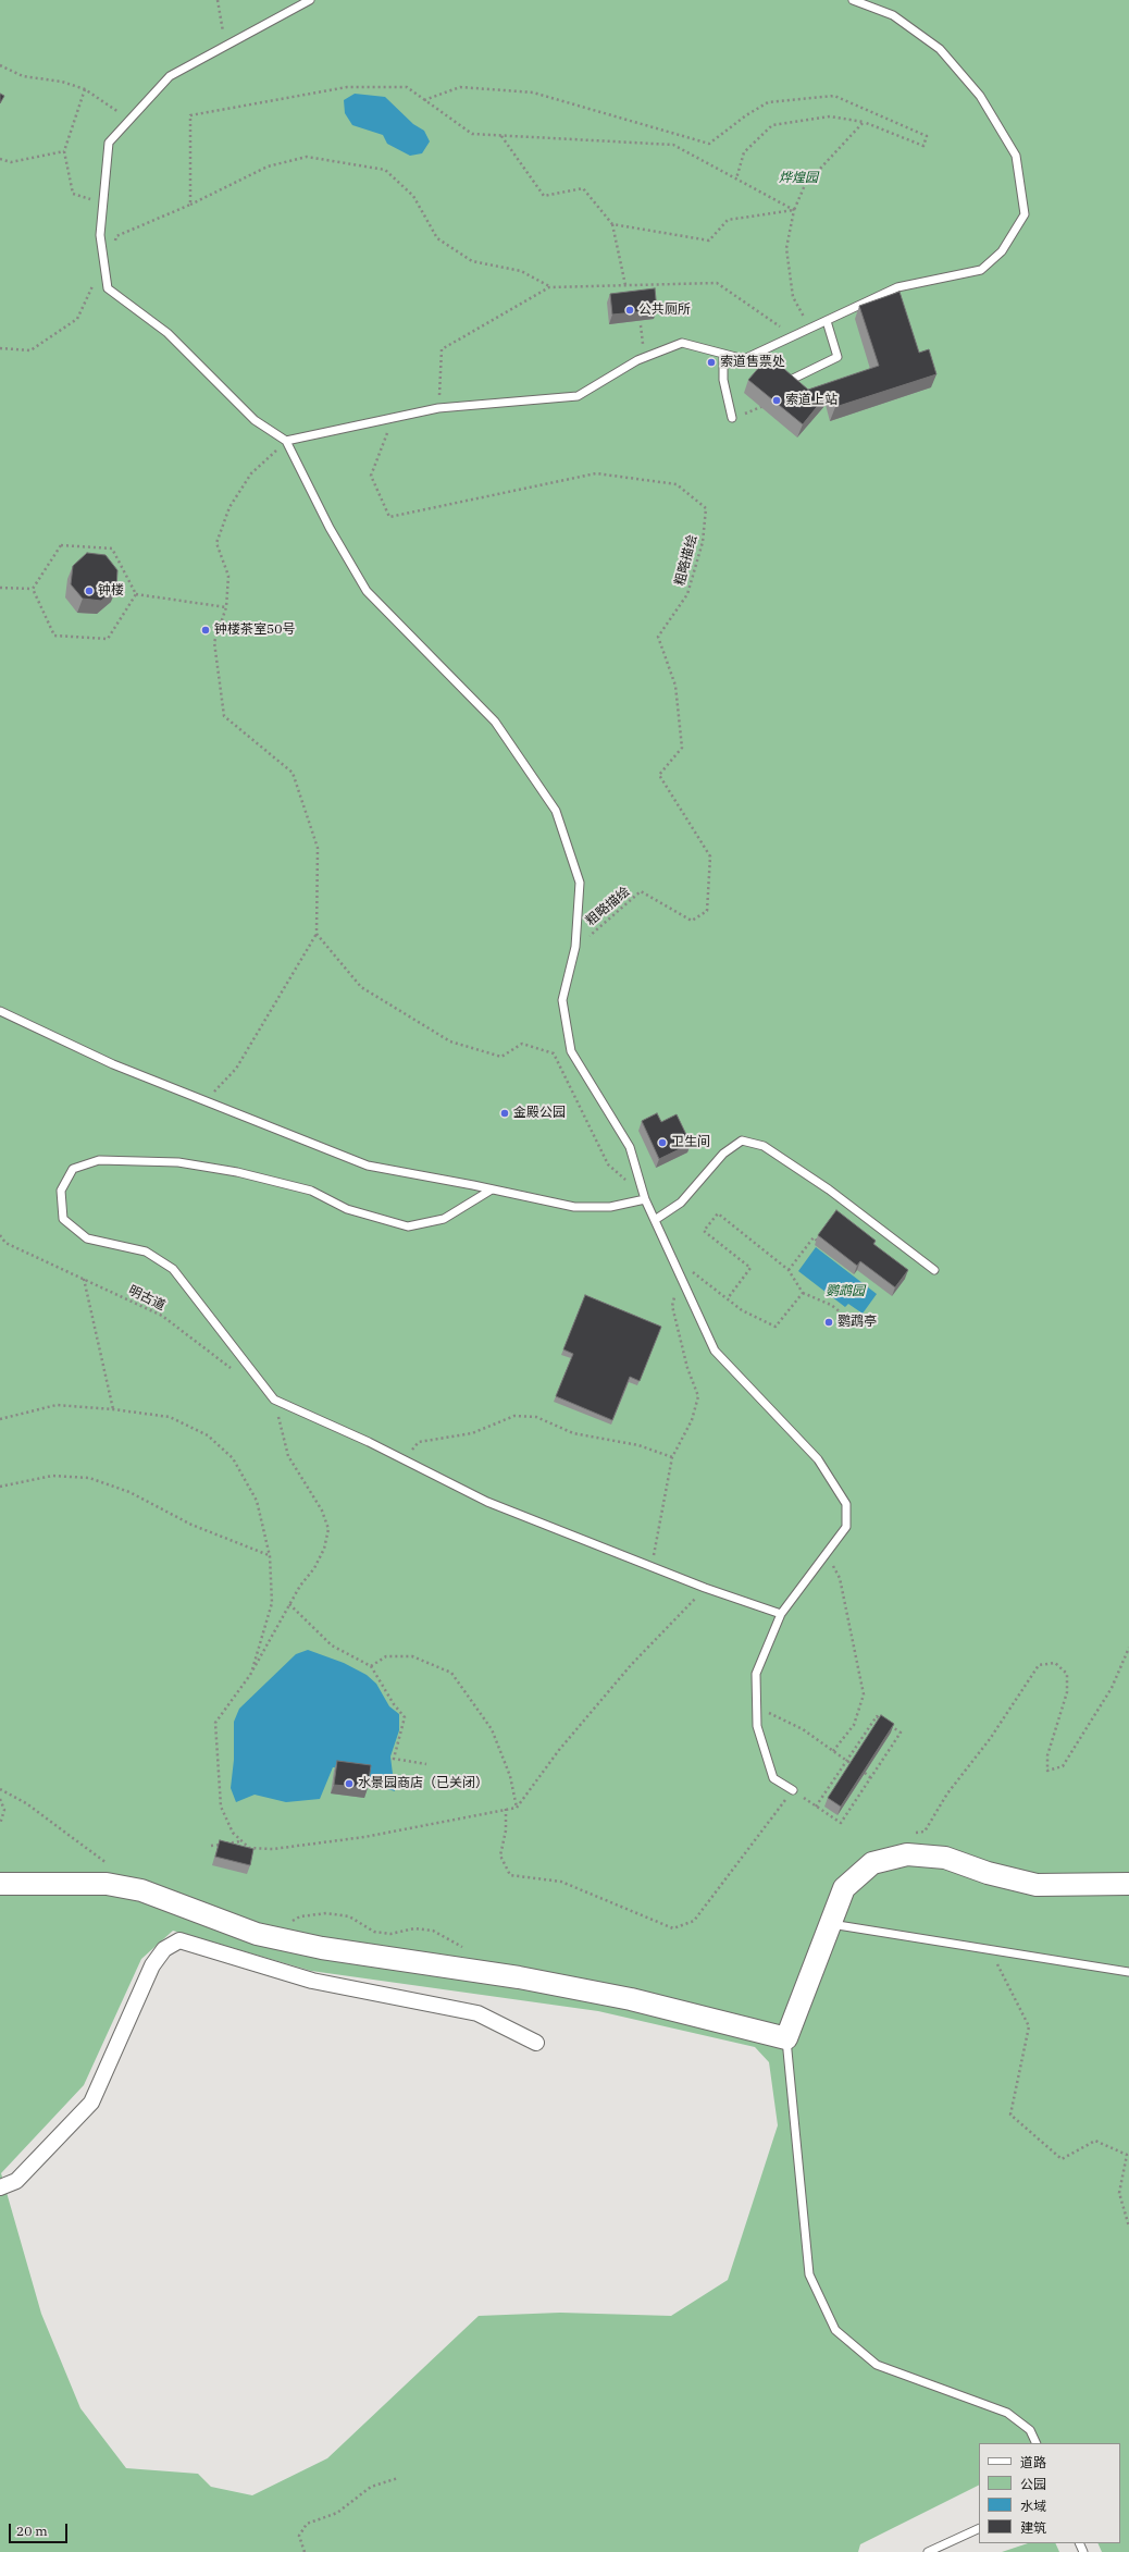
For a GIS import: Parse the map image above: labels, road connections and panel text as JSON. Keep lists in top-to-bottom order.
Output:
{
  "streets": {
    "path": ["粗略描绘", "明古道"]
  },
  "parks": ["烨煌园", "鹦鹉园"],
  "places": [
    "公共厕所",
    "索道售票处",
    "索道上站",
    "钟楼",
    "钟楼茶室50号",
    "金殿公园",
    "卫生间",
    "鹦鹉亭",
    "水景园商店（已关闭）"
  ],
  "legend": [
    "道路",
    "公园",
    "水域",
    "建筑"
  ],
  "scale_bar": "20 m"
}
